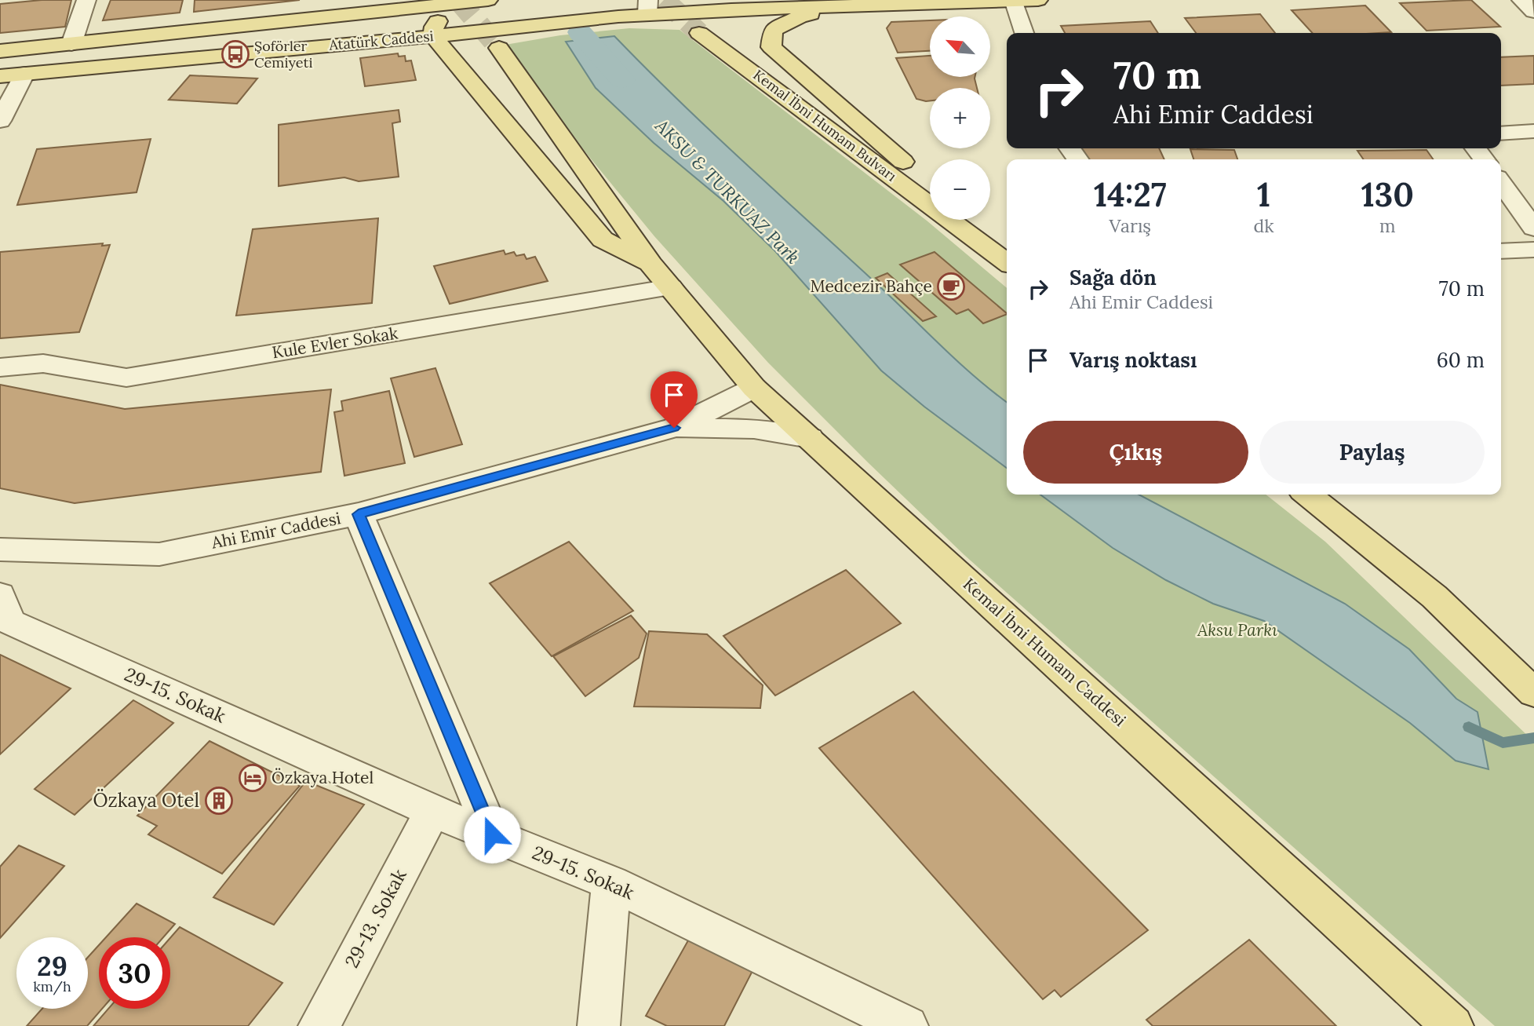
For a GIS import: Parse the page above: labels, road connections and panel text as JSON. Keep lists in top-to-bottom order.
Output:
{
  "streets": {
    "main road": ["Atatürk Caddesi", "Kemal İbni Humam Bulvarı", "Kemal İbni Humam Caddesi"],
    "street": [
      "Kule Evler Sokak",
      "Ahi Emir Caddesi",
      "29-15. Sokak",
      "29-13. Sokak"
    ]
  },
  "crossings": [
    ["Kule Evler Sokak", "Kemal İbni Humam Caddesi"],
    ["Ahi Emir Caddesi", "Kemal İbni Humam Caddesi"],
    ["29-15. Sokak", "29-13. Sokak"]
  ],
  "water": ["AKSU & TURKUAZ Park"],
  "parks": ["Aksu Parkı"],
  "places": {
    "bus stop": ["Şoförler Cemiyeti"],
    "cafe": ["Medcezir Bahçe"],
    "hotel": ["Özkaya Hotel"],
    "building": ["Özkaya Otel"]
  },
  "north": "top left",
  "page": {
    "map_buttons": ["+", "−"],
    "turn": ["70 m", "Ahi Emir Caddesi"],
    "eta": [
      "14:27",
      "Varış",
      "1",
      "dk",
      "130",
      "m"
    ],
    "list": [
      {
        "name": "Sağa dön",
        "note": "Ahi Emir Caddesi",
        "value": "70 m"
      },
      {
        "name": "Varış noktası",
        "value": "60 m"
      }
    ],
    "buttons": ["Çıkış", "Paylaş"],
    "speed": "29 km/h",
    "limit": "30"
  }
}
